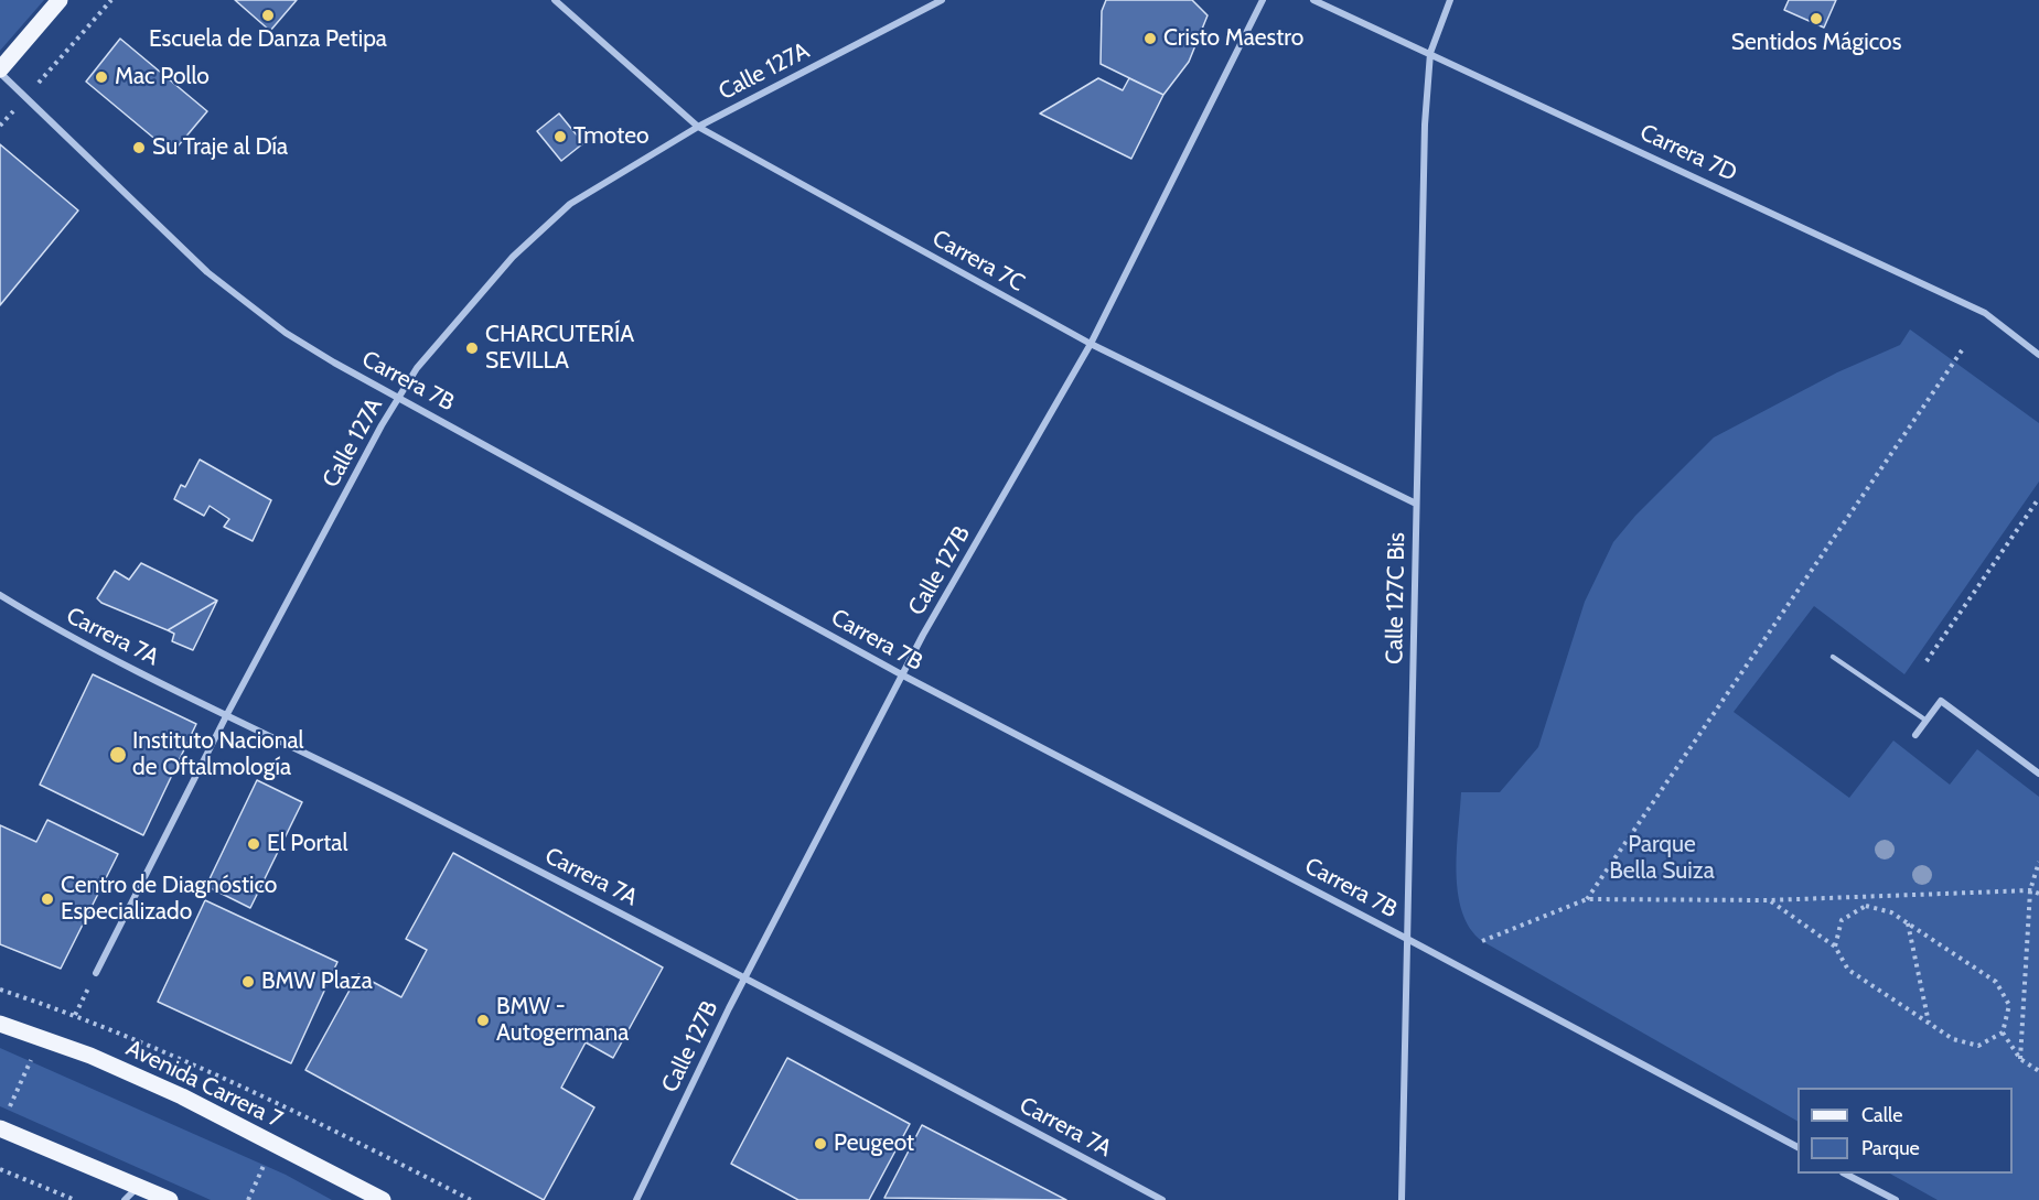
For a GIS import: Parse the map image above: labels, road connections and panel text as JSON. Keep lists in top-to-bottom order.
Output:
{
  "streets": {
    "main road": ["Avenida Carrera 7"],
    "street": [
      "Calle 127A",
      "Carrera 7D",
      "Carrera 7C",
      "Carrera 7B",
      "Calle 127B",
      "Calle 127C Bis",
      "Carrera 7A"
    ]
  },
  "crossings": [
    ["Calle 127A", "Carrera 7C"],
    ["Calle 127A", "Carrera 7B"],
    ["Calle 127A", "Carrera 7A"],
    ["Carrera 7D", "Calle 127C Bis"],
    ["Carrera 7C", "Calle 127B"],
    ["Carrera 7C", "Calle 127C Bis"],
    ["Carrera 7B", "Calle 127B"],
    ["Carrera 7B", "Calle 127C Bis"],
    ["Calle 127B", "Carrera 7A"]
  ],
  "parks": ["Parque Bella Suiza"],
  "places": [
    "Escuela de Danza Petipa",
    "Sentidos Mágicos",
    "Cristo Maestro",
    "Mac Pollo",
    "Tmoteo",
    "Su Traje al Día",
    "CHARCUTERÍA SEVILLA",
    "Instituto Nacional de Oftalmología",
    "El Portal",
    "Centro de Diagnóstico Especializado",
    "BMW Plaza",
    "BMW - Autogermana",
    "Peugeot"
  ],
  "legend": ["Calle", "Parque"]
}
